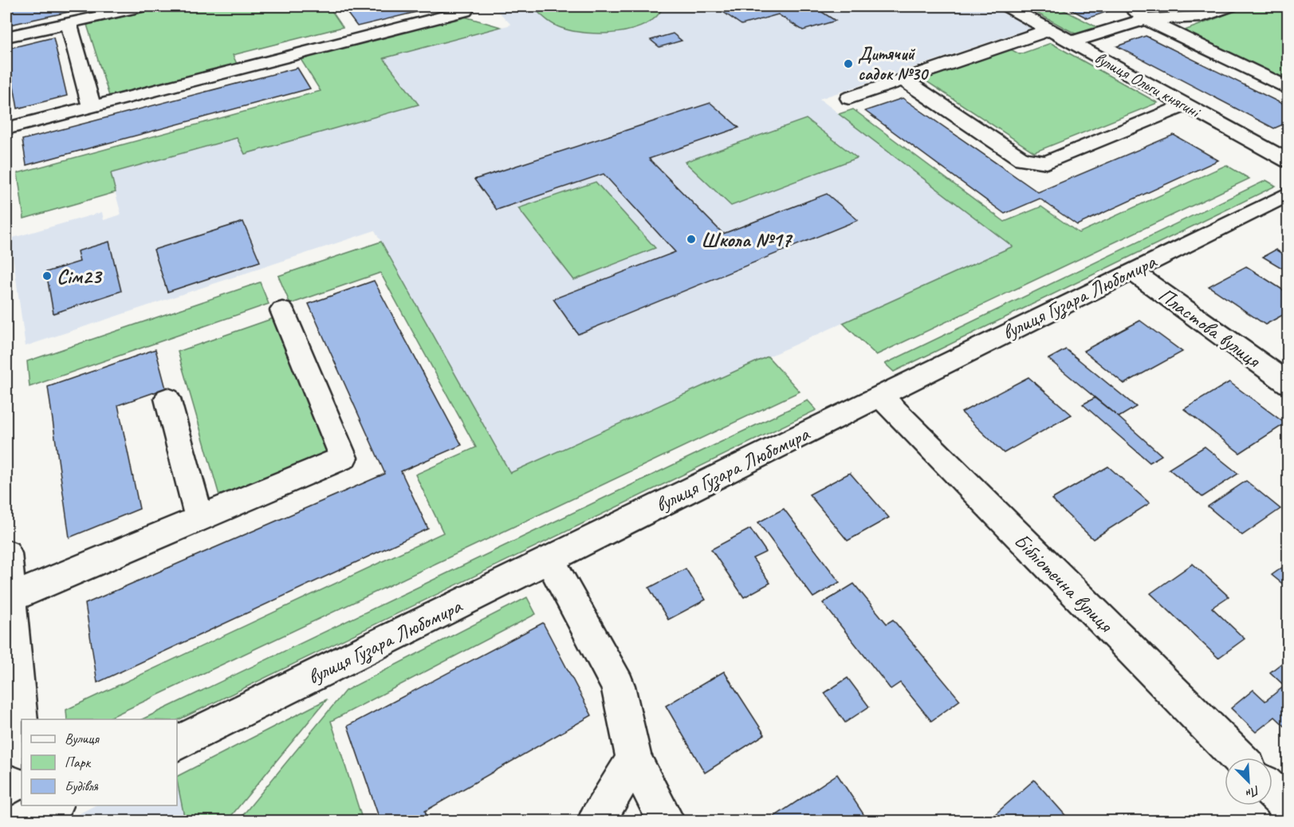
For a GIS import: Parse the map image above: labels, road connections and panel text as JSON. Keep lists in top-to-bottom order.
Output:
{
  "streets": {
    "street": [
      "вулиця Ольги княгині",
      "вулиця Гузара Любомира",
      "Пластова вулиця",
      "Бібліотечна вулиця"
    ]
  },
  "crossings": [
    ["вулиця Гузара Любомира", "Пластова вулиця"],
    ["вулиця Гузара Любомира", "Бібліотечна вулиця"]
  ],
  "places": ["Дитячий садок №30", "Школа №17", "Сім23"],
  "legend": ["Вулиця", "Парк", "Будівля"],
  "north": "bottom right"
}
